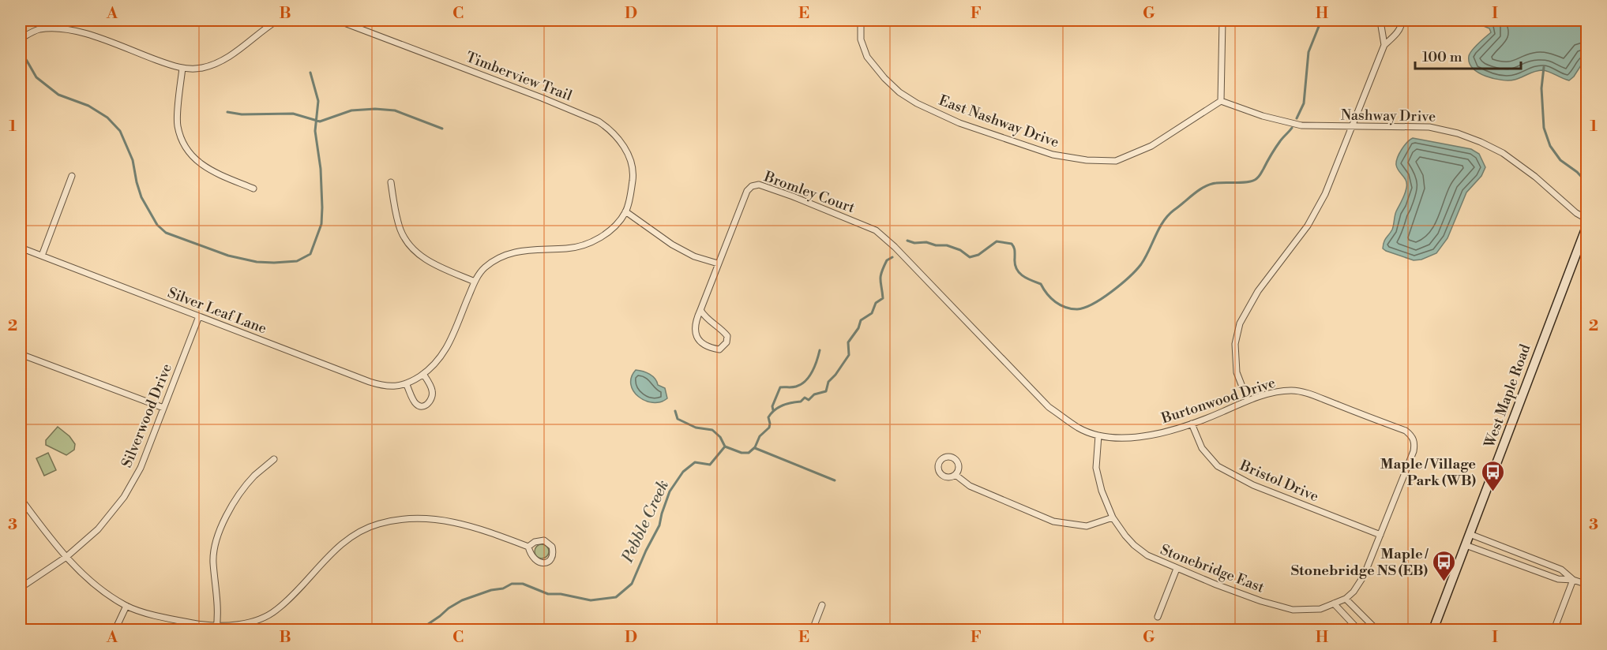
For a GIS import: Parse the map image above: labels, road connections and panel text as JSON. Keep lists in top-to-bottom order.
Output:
{
  "streets": {
    "main road": ["West Maple Road"],
    "street": [
      "Timberview Trail",
      "Nashway Drive",
      "East Nashway Drive",
      "Bromley Court",
      "Silver Leaf Lane",
      "Burtonwood Drive",
      "Silverwood Drive",
      "Bristol Drive",
      "Stonebridge East"
    ]
  },
  "crossings": [
    ["Timberview Trail", "Silver Leaf Lane"],
    ["Nashway Drive", "East Nashway Drive"],
    ["Bromley Court", "Burtonwood Drive"],
    ["Silver Leaf Lane", "Silverwood Drive"],
    ["Burtonwood Drive", "Bristol Drive"],
    ["Burtonwood Drive", "Stonebridge East"]
  ],
  "water": ["Pebble Creek"],
  "places": {
    "bus stop": ["Maple / Village Park (WB)", "Maple / Stonebridge NS (EB)"]
  },
  "scale_bar": "100 m",
  "grid": {
    "columns": [
      "A",
      "B",
      "C",
      "D",
      "E",
      "F",
      "G",
      "H",
      "I"
    ],
    "rows": ["1", "2", "3"]
  }
}
